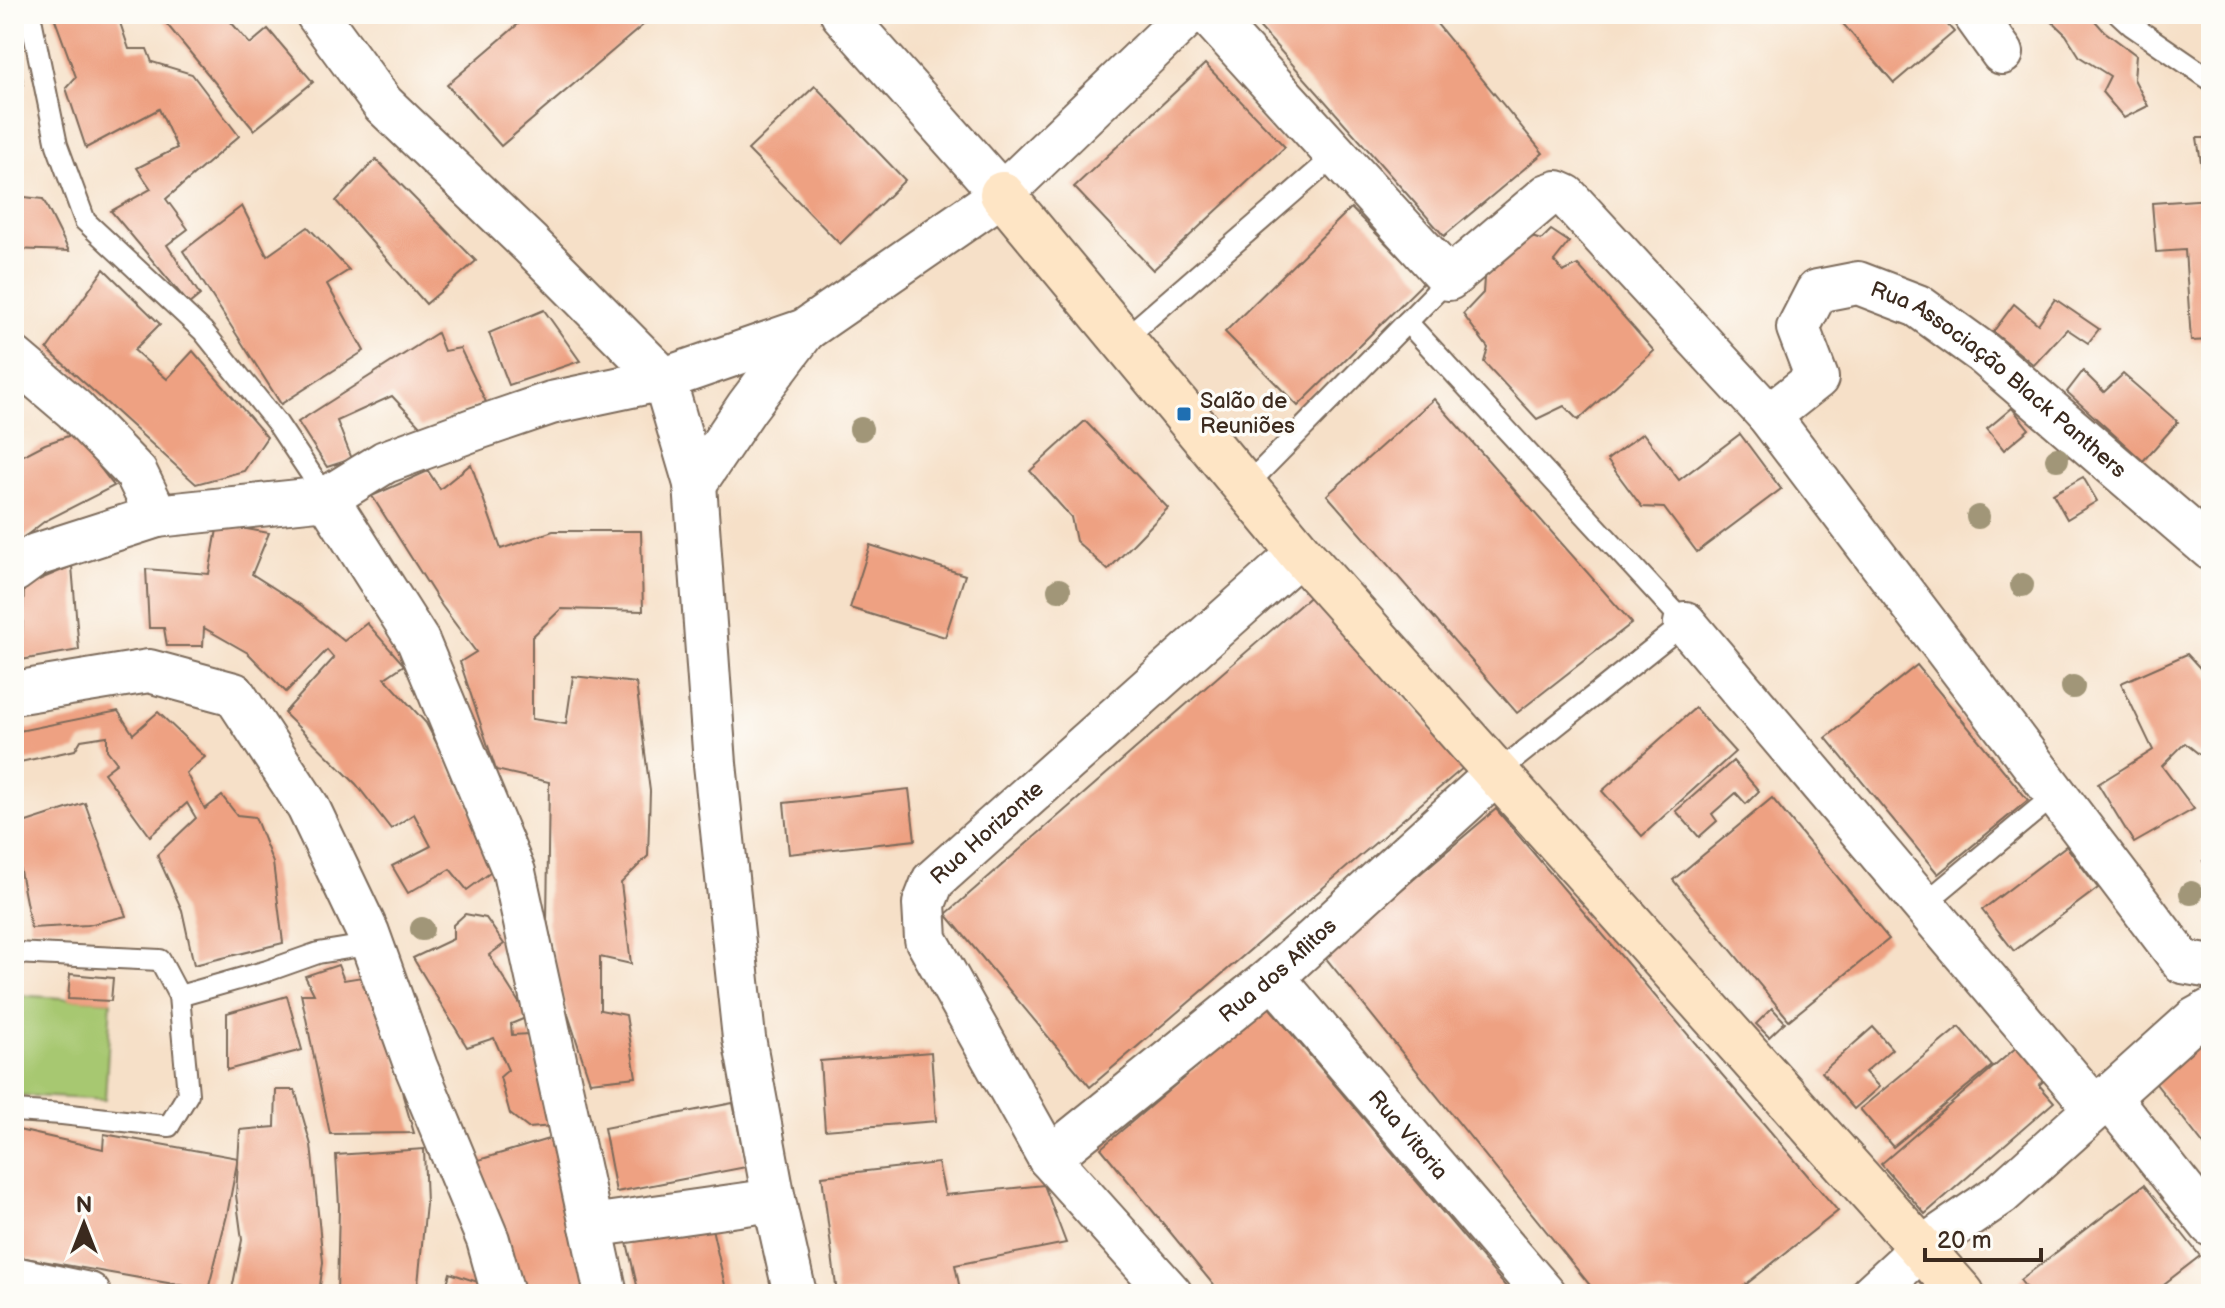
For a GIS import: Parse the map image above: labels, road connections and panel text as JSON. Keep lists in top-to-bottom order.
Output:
{
  "streets": {
    "street": [
      "Rua Associação Black Panthers",
      "Rua Horizonte",
      "Rua dos Aflitos",
      "Rua Vitoria"
    ]
  },
  "crossings": [
    ["Rua Horizonte", "Rua dos Aflitos"],
    ["Rua dos Aflitos", "Rua Vitoria"]
  ],
  "places": {
    "transit": ["Salão de Reuniões"]
  },
  "scale_bar": "20 m",
  "north": "top"
}
